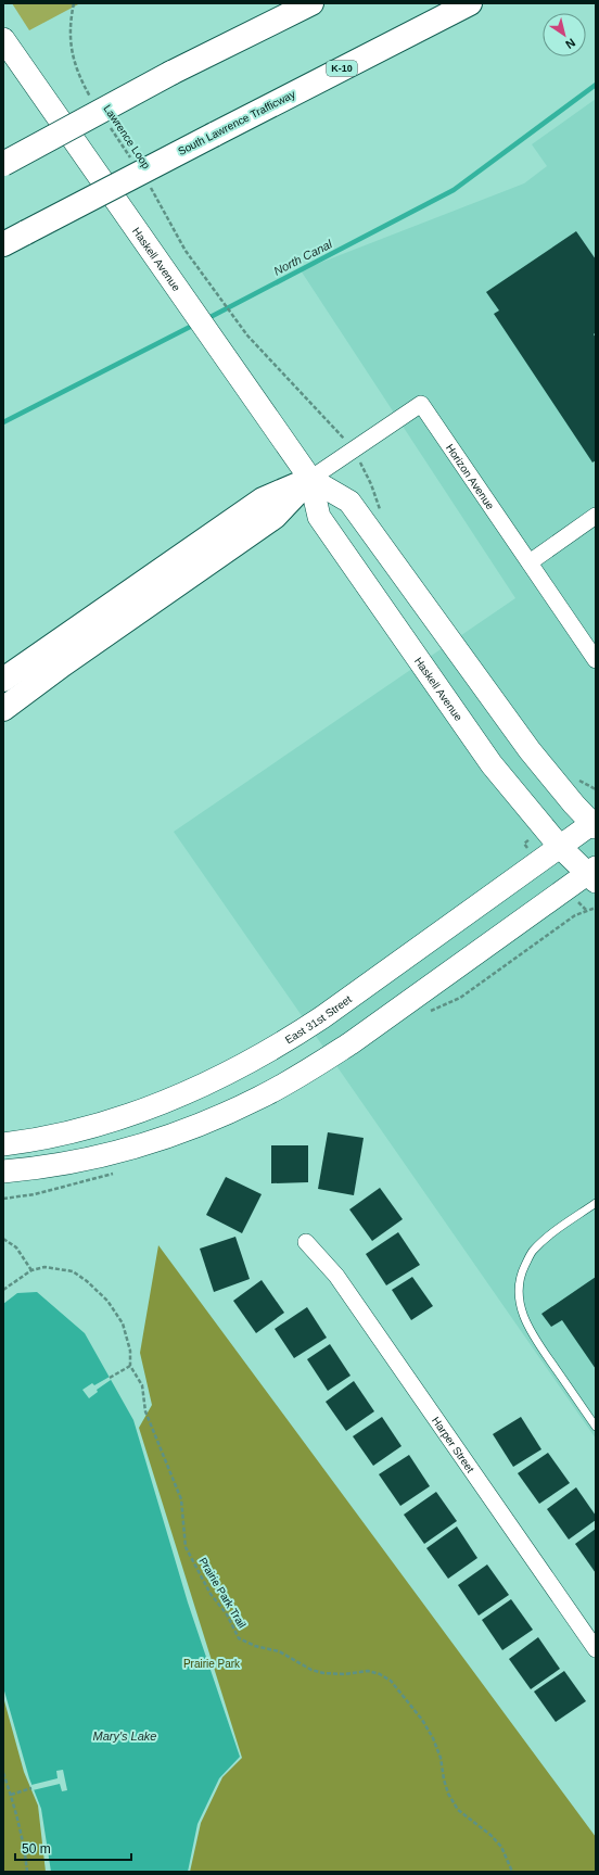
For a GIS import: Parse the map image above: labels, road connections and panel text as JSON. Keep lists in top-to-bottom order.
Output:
{
  "streets": {
    "highway": ["K-10", "South Lawrence Trafficway"],
    "main road": ["Haskell Avenue", "East 31st Street"],
    "street": ["Horizon Avenue", "Harper Street"],
    "path": ["Lawrence Loop", "Prairie Park Trail"]
  },
  "crossings": [
    ["Haskell Avenue", "Horizon Avenue"],
    ["Haskell Avenue", "East 31st Street"]
  ],
  "water": ["North Canal", "Mary's Lake"],
  "parks": ["Prairie Park"],
  "scale_bar": "50 m",
  "north": "bottom right"
}
